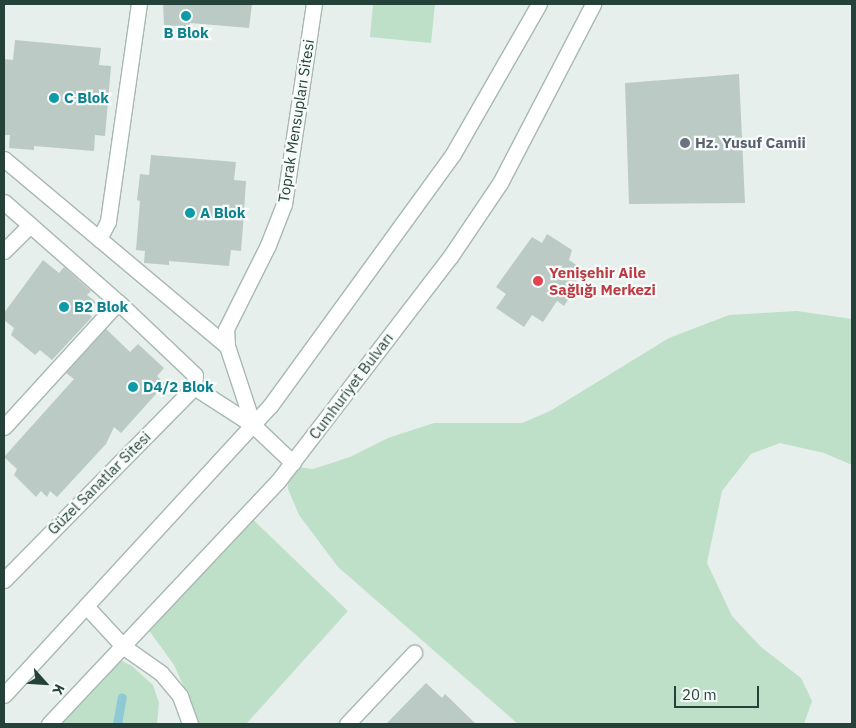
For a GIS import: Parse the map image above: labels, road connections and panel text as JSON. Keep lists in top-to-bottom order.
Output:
{
  "streets": {
    "street": ["Toprak Mensupları Sitesi", "Cumhuriyet Bulvarı", "Güzel Sanatlar Sitesi"]
  },
  "places": [
    "B Blok",
    "C Blok",
    "Hz. Yusuf Camii",
    "A Blok",
    "Yenişehir Aile Sağlığı Merkezi",
    "B2 Blok",
    "D4/2 Blok"
  ],
  "scale_bar": "20 m",
  "north": "bottom right"
}
